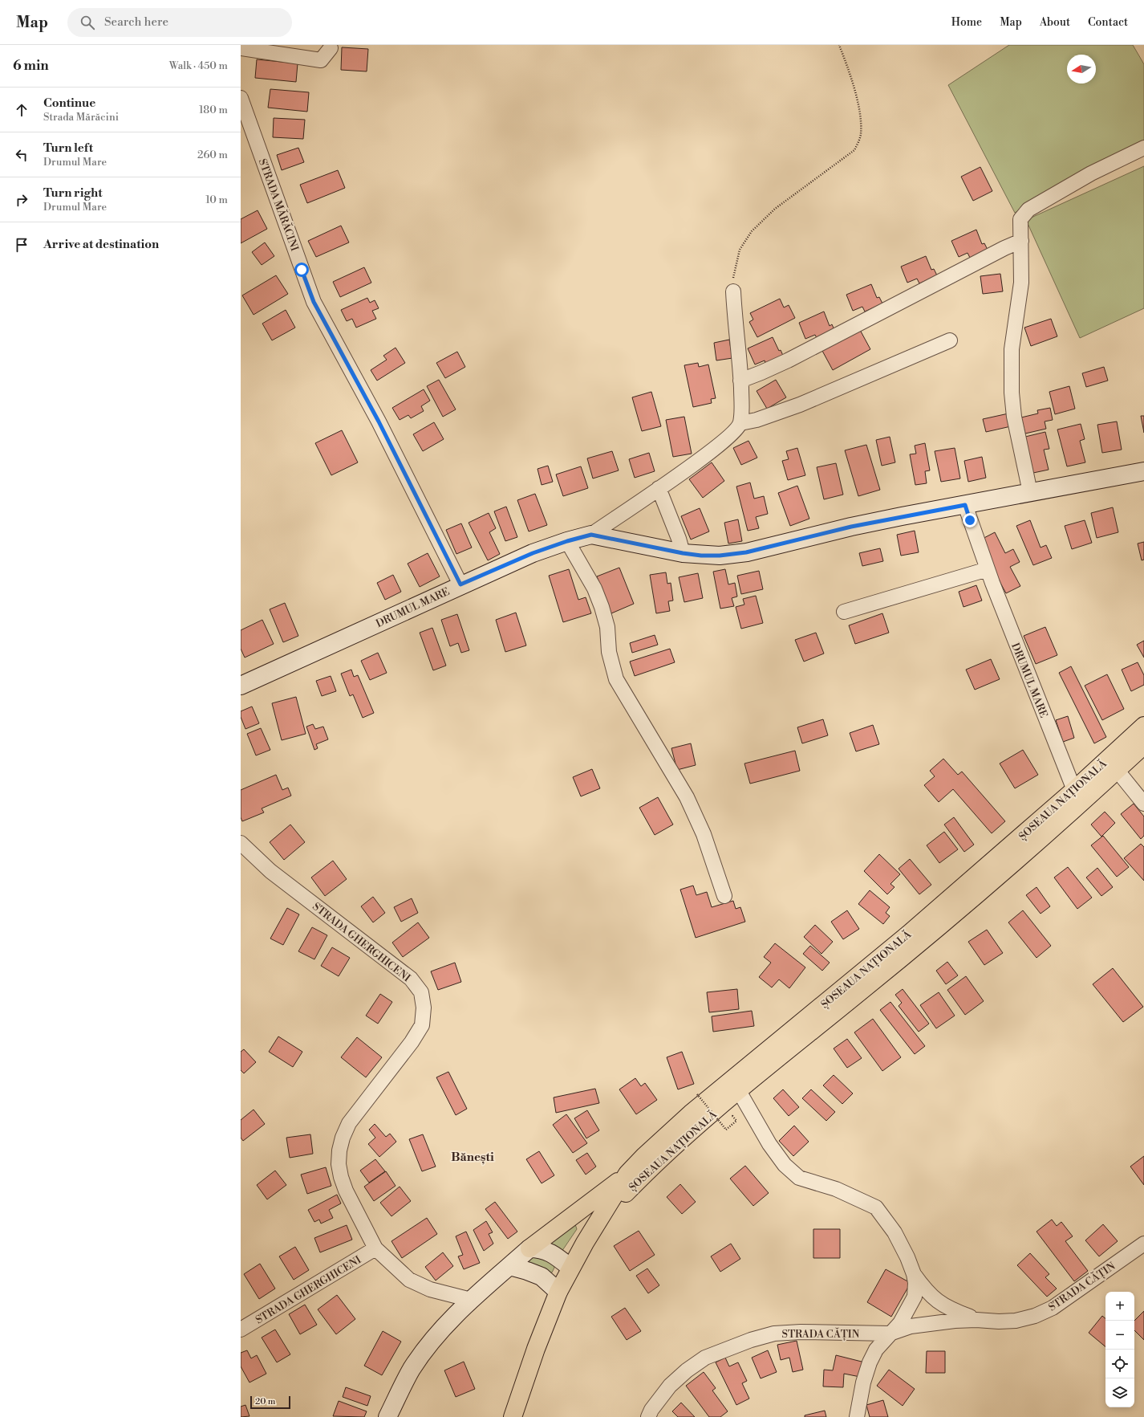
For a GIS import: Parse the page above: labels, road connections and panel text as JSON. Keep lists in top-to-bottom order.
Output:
{
  "streets": {
    "highway": ["ȘOSEAUA NAȚIONALĂ"],
    "street": [
      "STRADA MĂRĂCINI",
      "DRUMUL MARE",
      "STRADA GHERGHICENI",
      "STRADA CĂȚIN"
    ]
  },
  "crossings": [
    ["STRADA MĂRĂCINI", "DRUMUL MARE"],
    ["DRUMUL MARE", "ȘOSEAUA NAȚIONALĂ"],
    ["ȘOSEAUA NAȚIONALĂ", "STRADA CĂȚIN"]
  ],
  "districts": ["Bănești"],
  "scale_bar": "20 m",
  "north": "left",
  "page": {
    "header": "Map",
    "search": "Search here",
    "nav": [
      "Home",
      "Map",
      "About",
      "Contact"
    ],
    "heading": ["6 min", "Walk · 450 m"],
    "list": [
      ["Continue", "Strada Mărăcini", "180 m"],
      ["Turn left", "Drumul Mare", "260 m"],
      ["Turn right", "Drumul Mare", "10 m"],
      "Arrive at destination"
    ],
    "map_buttons": ["+", "−"],
    "scale": "20 m"
  }
}
